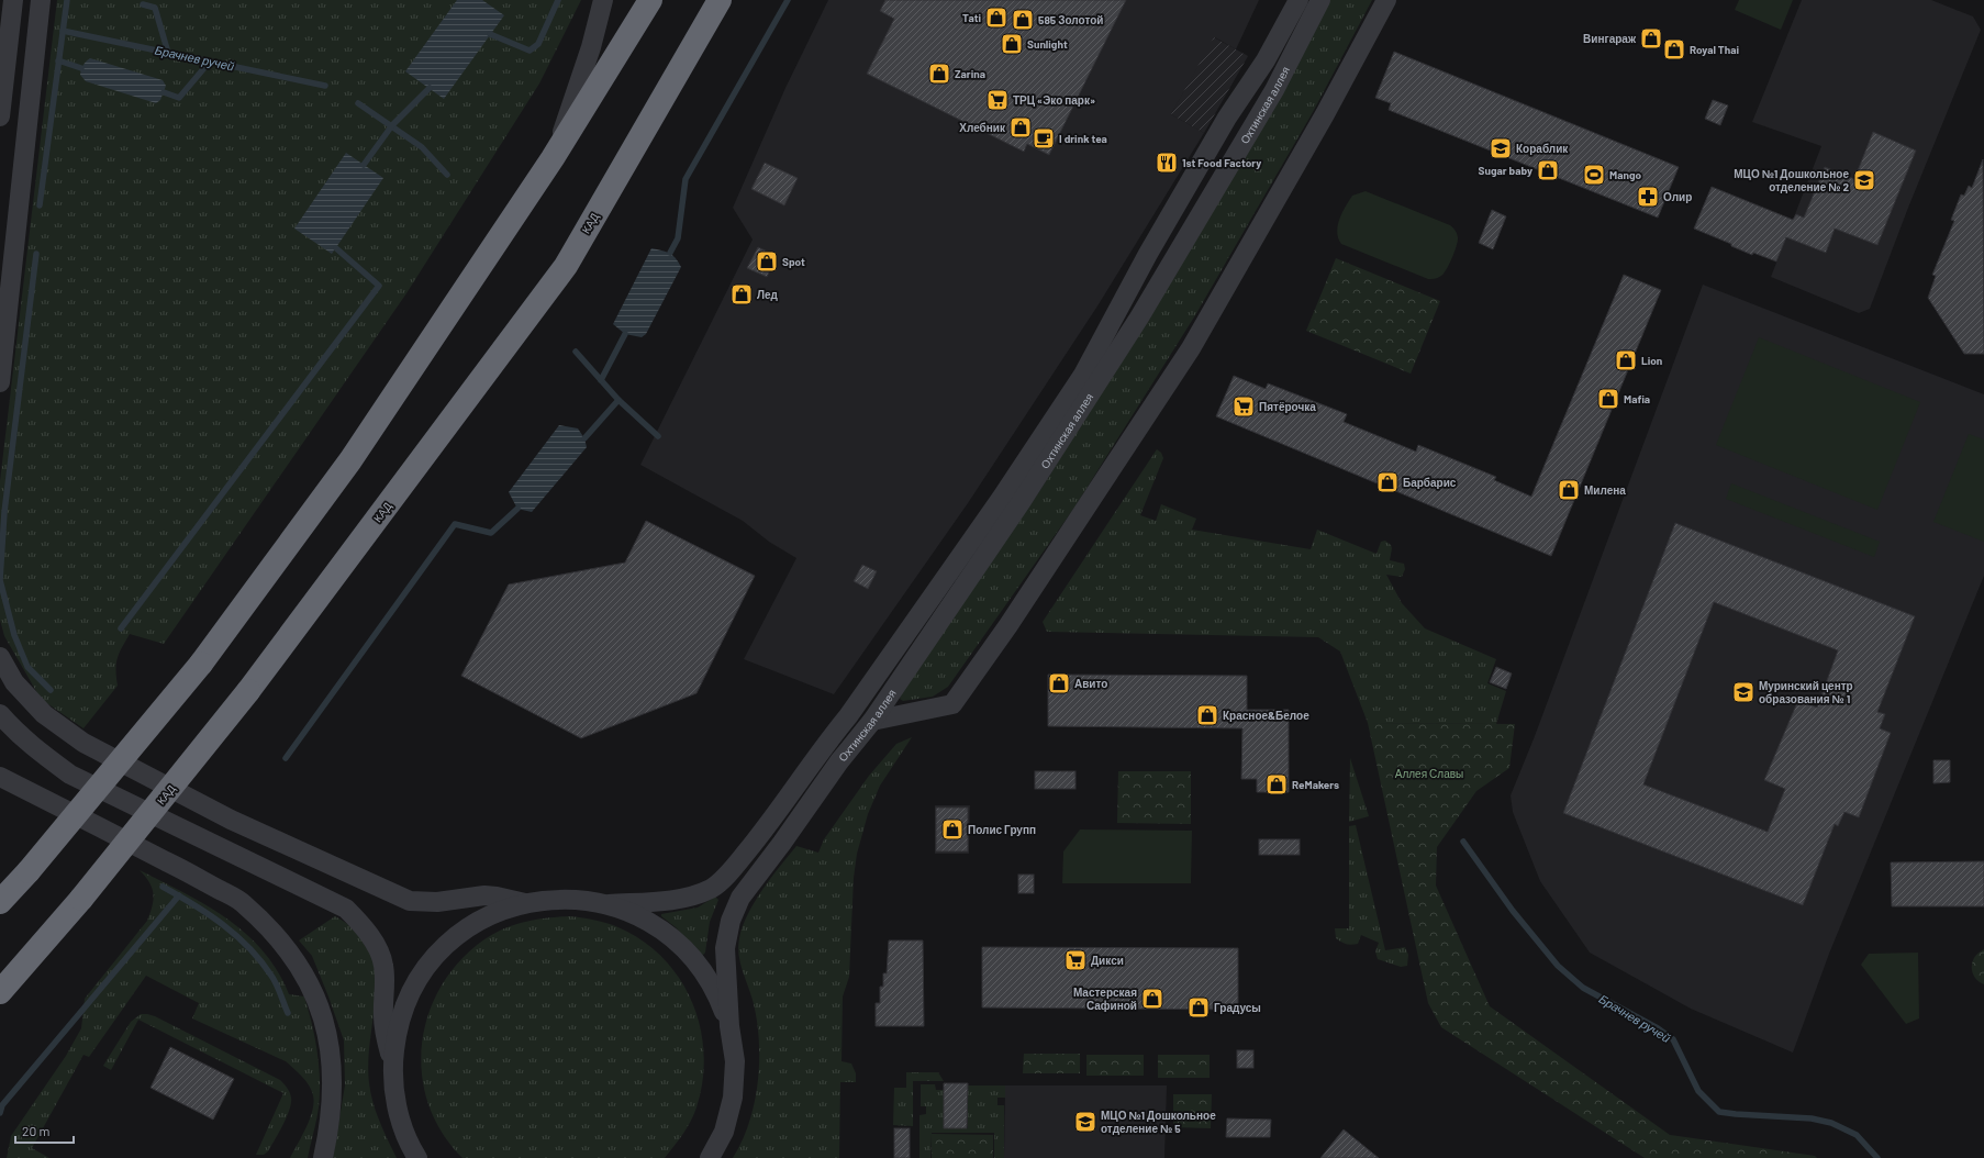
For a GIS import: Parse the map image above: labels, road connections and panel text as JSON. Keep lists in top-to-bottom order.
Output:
{
  "streets": {
    "highway": ["КАД"],
    "street": ["Охтинская аллея"]
  },
  "water": ["Брачнев ручей"],
  "parks": ["Аллея Славы"],
  "places": {
    "shop": [
      "Tati",
      "585 Золотой",
      "Вингараж",
      "Sunlight",
      "Royal Thai",
      "Zarina",
      "Хлебник",
      "Sugar baby",
      "Spot",
      "Лед",
      "Lion",
      "Mafia",
      "Барбарис",
      "Милена",
      "Авито",
      "Красное&Белое",
      "ReMakers",
      "Полис Групп",
      "Мастерская Сафиной",
      "Градусы"
    ],
    "supermarket": ["ТРЦ «Эко парк»", "Пятёрочка", "Дикси"],
    "cafe": ["I drink tea"],
    "school or university": [
      "Кораблик",
      "МЦО №1 Дошкольное отделение № 2",
      "Муринский центр образования № 1",
      "МЦО №1 Дошкольное отделение № 5"
    ],
    "restaurant": ["1st Food Factory"],
    "sports": ["Mango"],
    "pharmacy": ["Олир"]
  },
  "scale_bar": "20 m"
}
